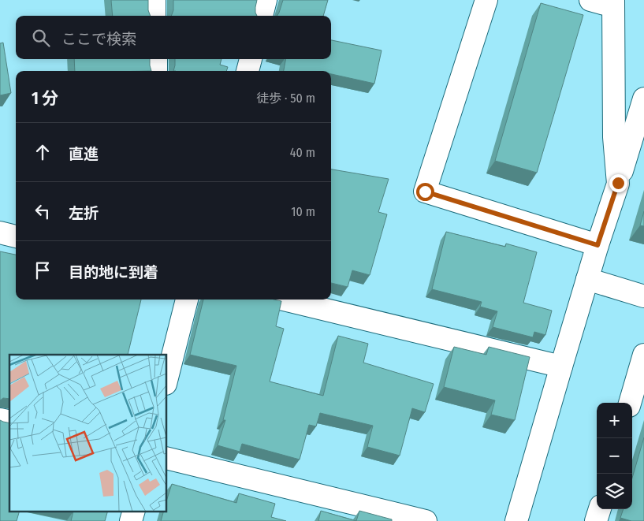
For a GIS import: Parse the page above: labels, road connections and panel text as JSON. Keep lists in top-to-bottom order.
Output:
{
  "page": {
    "search": "ここで検索",
    "heading": ["1 分", "徒歩 · 50 m"],
    "list": [
      ["直進", "40 m"],
      ["左折", "10 m"],
      "目的地に到着"
    ],
    "map_buttons": ["+", "−"]
  }
}
